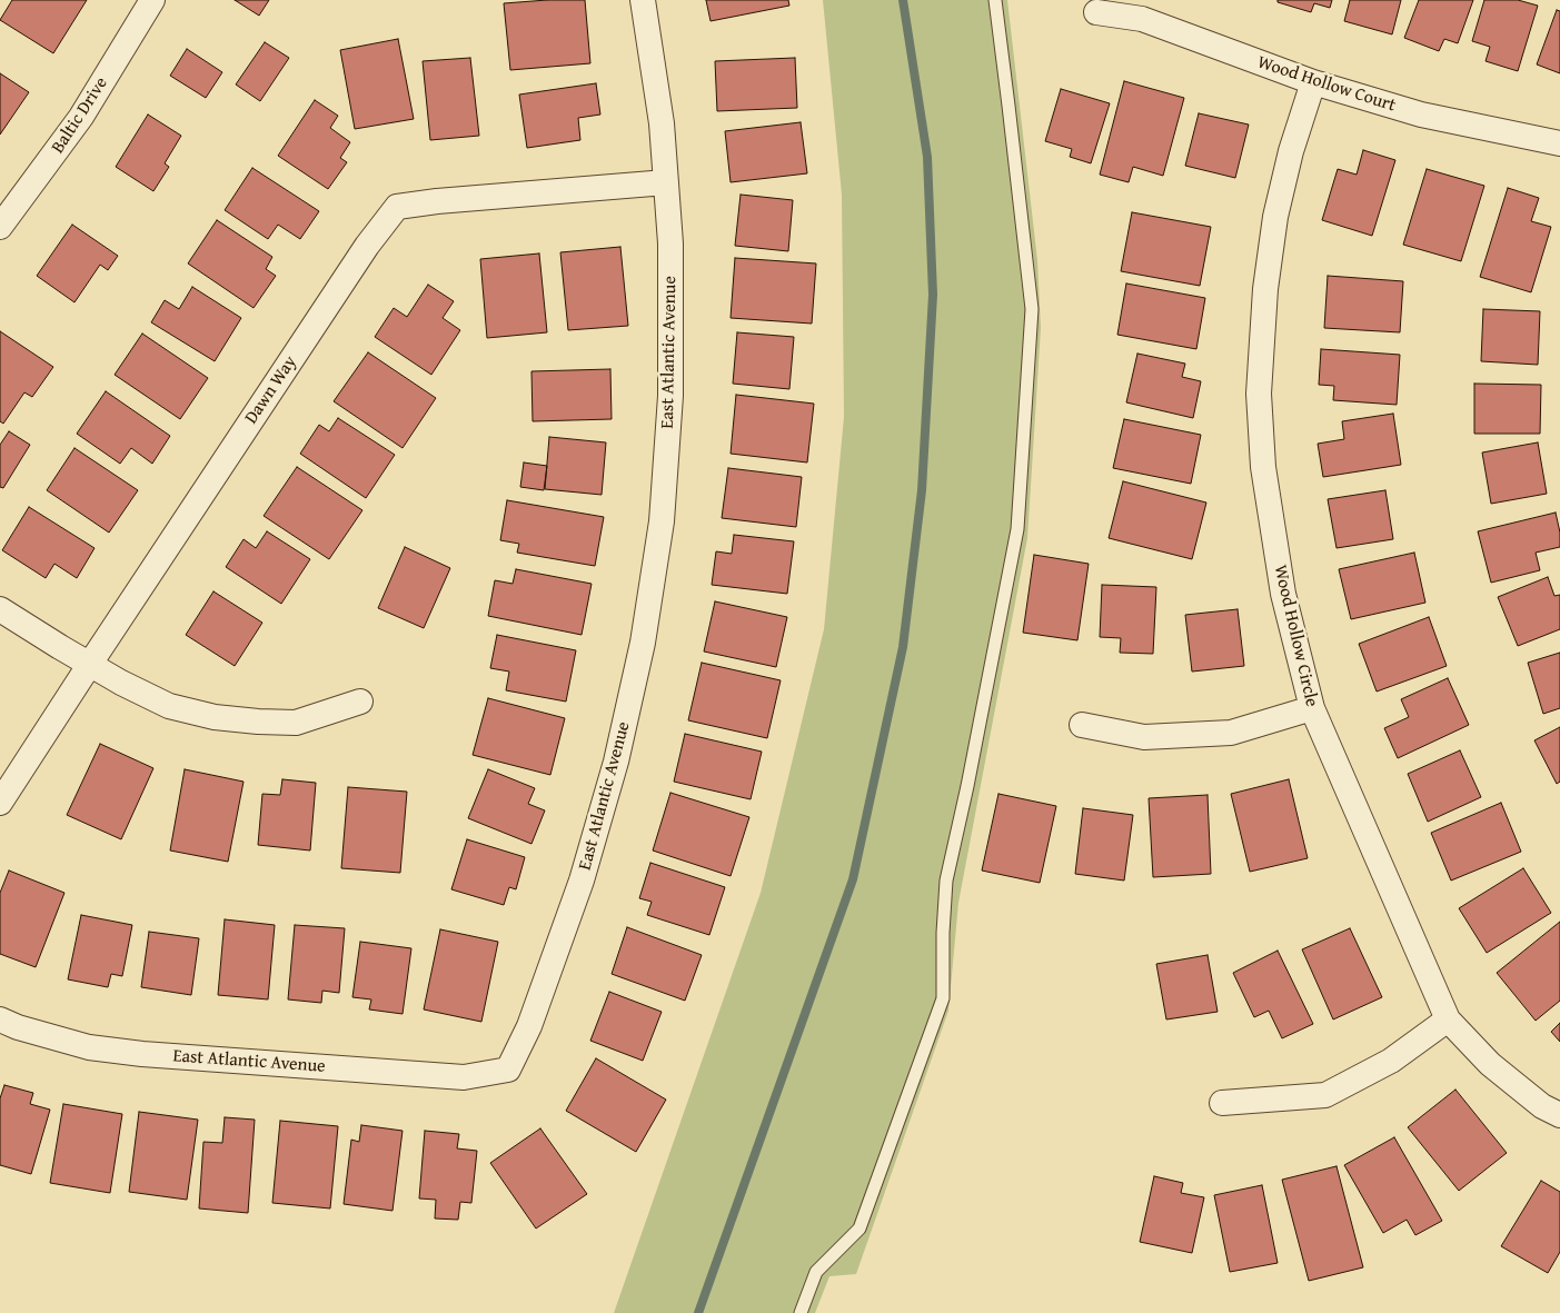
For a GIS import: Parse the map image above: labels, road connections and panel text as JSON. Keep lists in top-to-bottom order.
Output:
{
  "streets": {
    "street": [
      "Wood Hollow Court",
      "Baltic Drive",
      "East Atlantic Avenue",
      "Dawn Way",
      "Wood Hollow Circle"
    ]
  },
  "crossings": [
    ["Wood Hollow Court", "Wood Hollow Circle"],
    ["East Atlantic Avenue", "Dawn Way"]
  ]
}
